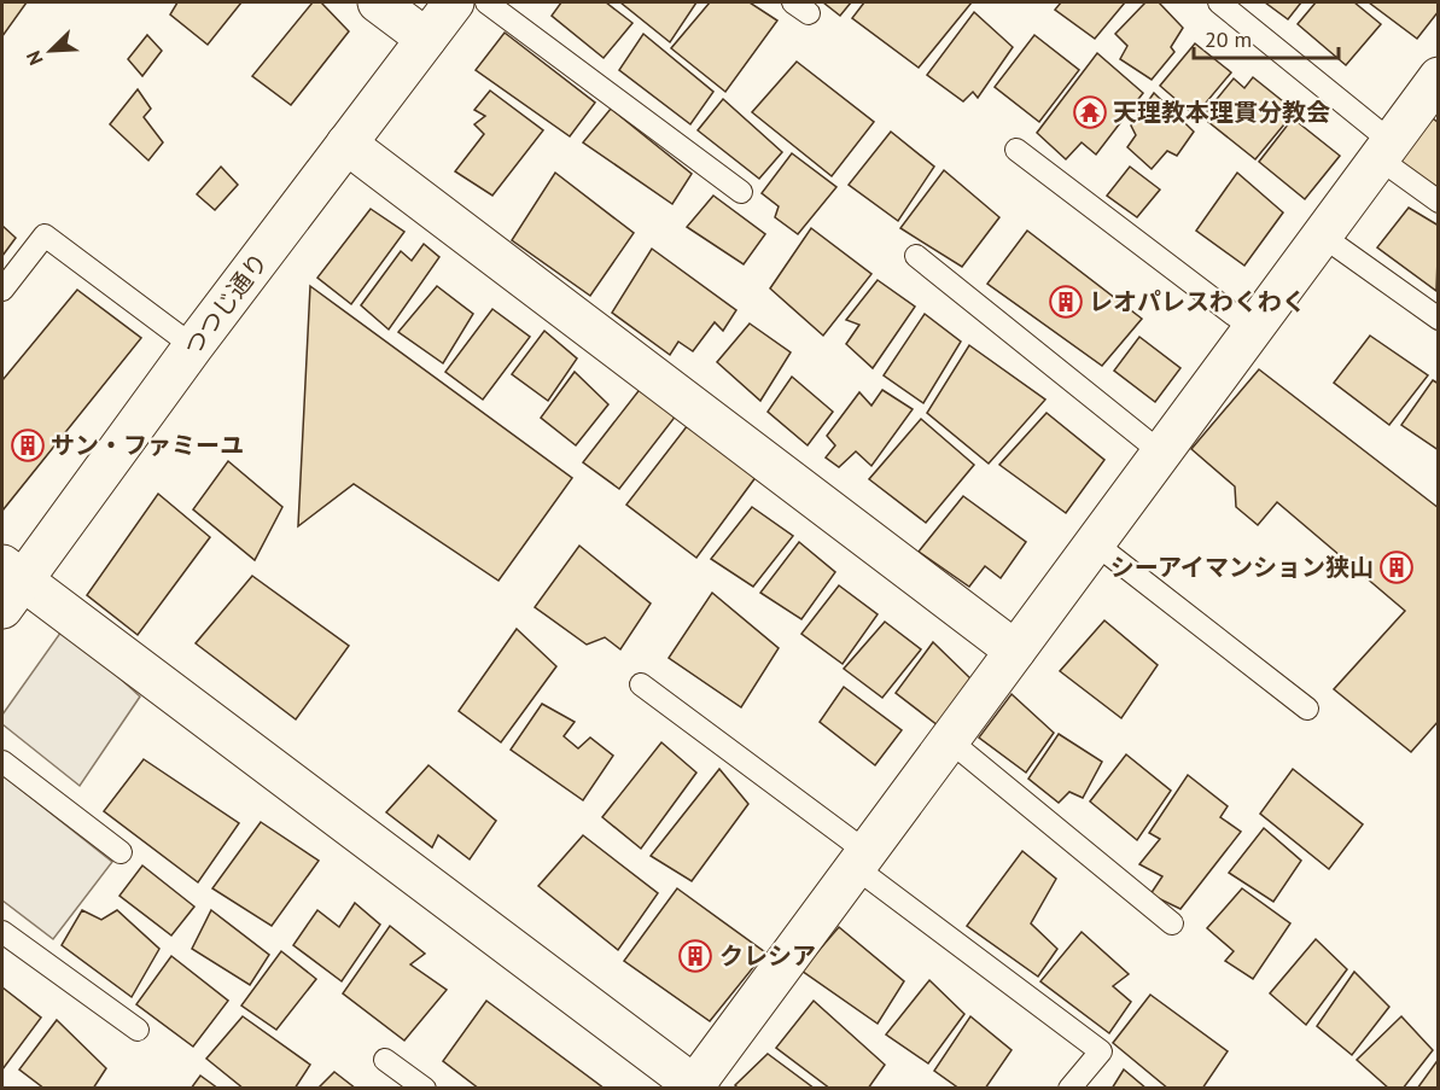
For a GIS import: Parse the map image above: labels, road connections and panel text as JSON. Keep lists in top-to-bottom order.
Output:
{
  "streets": {
    "street": ["つつじ通り"]
  },
  "places": {
    "temple": ["天理教本理貫分教会"],
    "building": [
      "レオパレスわくわく",
      "サン・ファミーユ",
      "シーアイマンション狭山",
      "クレシア"
    ]
  },
  "scale_bar": "20 m",
  "north": "bottom left"
}
